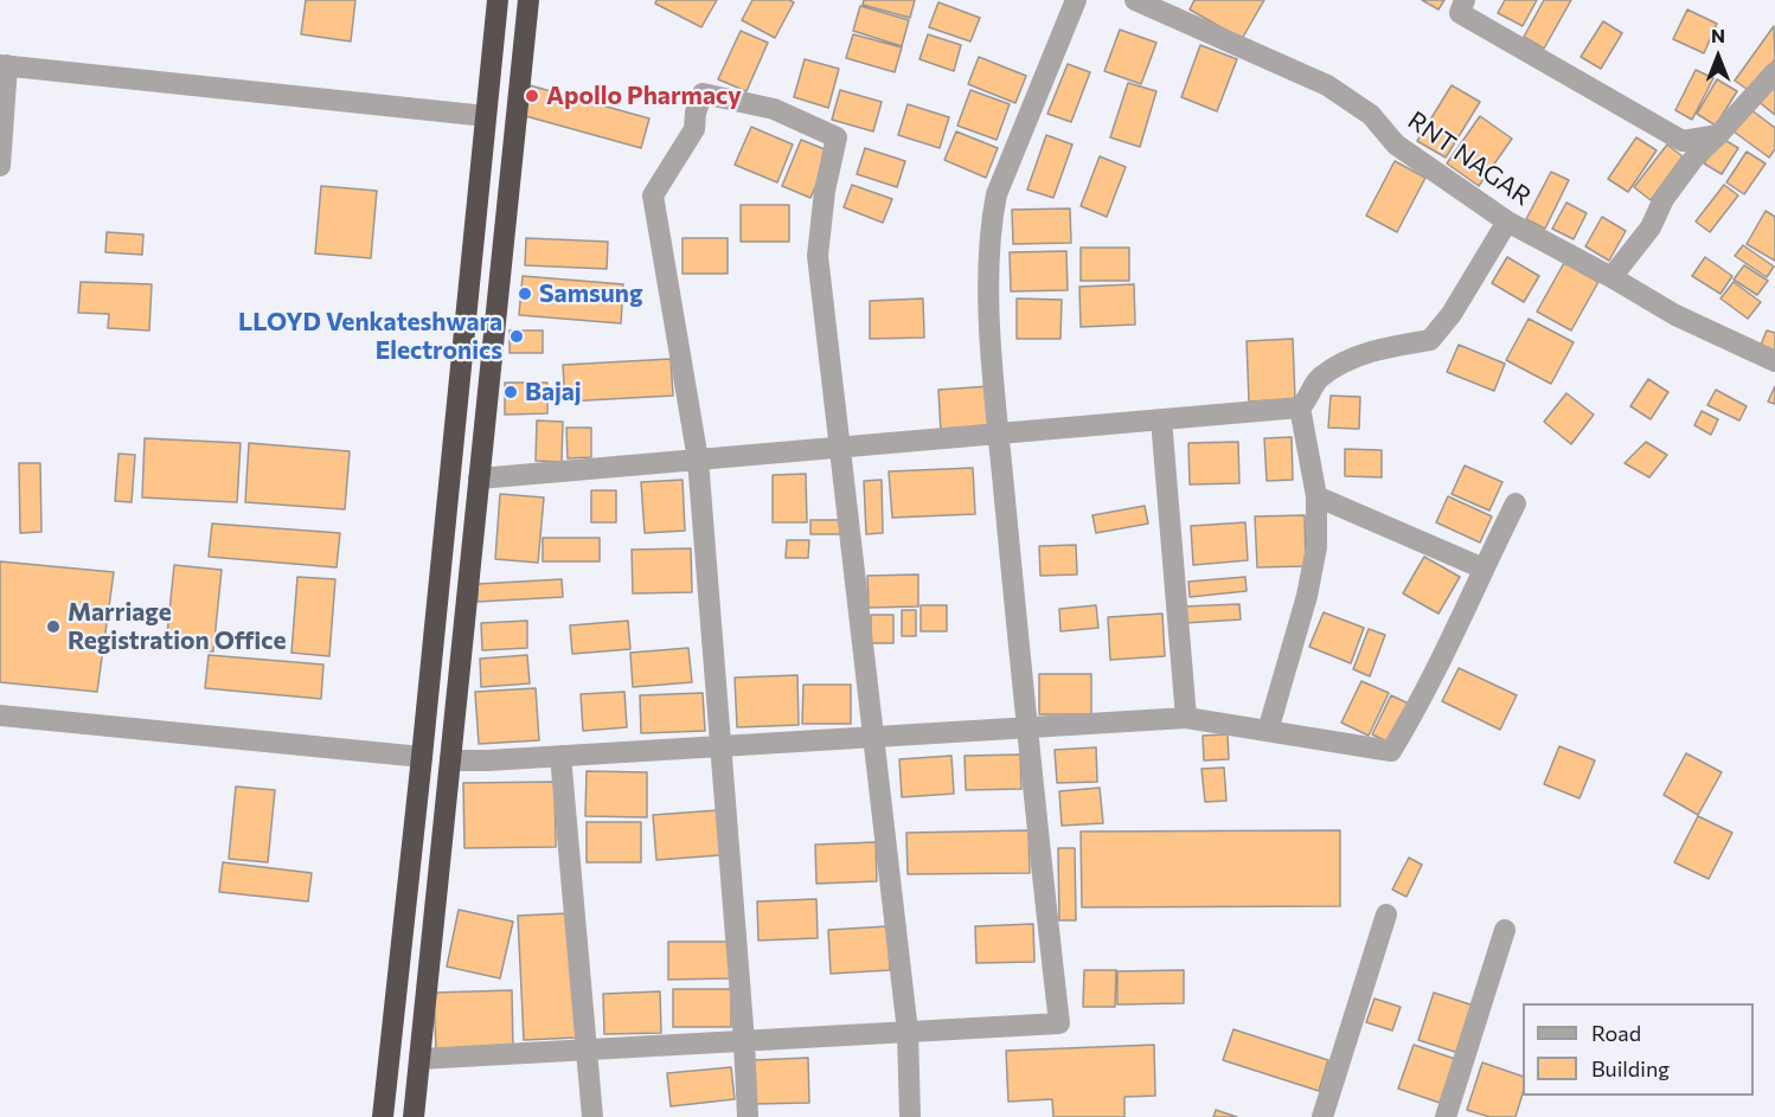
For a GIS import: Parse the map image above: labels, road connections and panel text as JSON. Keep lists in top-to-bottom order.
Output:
{
  "streets": {
    "street": ["RNT NAGAR"]
  },
  "places": [
    "Apollo Pharmacy",
    "Samsung",
    "LLOYD Venkateshwara Electronics",
    "Bajaj",
    "Marriage Registration Office"
  ],
  "legend": ["Road", "Building"],
  "north": "top"
}
